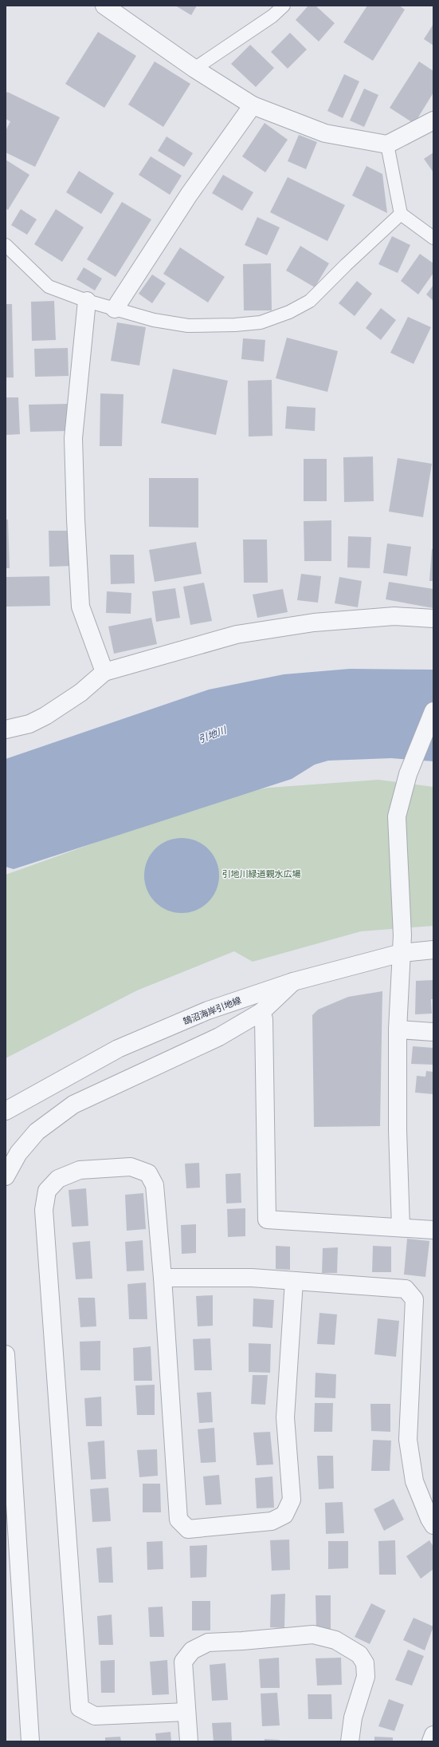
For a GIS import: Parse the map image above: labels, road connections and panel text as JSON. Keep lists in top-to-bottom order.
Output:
{
  "streets": {
    "street": ["鵠沼海岸引地線"]
  },
  "water": ["引地川"],
  "parks": ["引地川緑道親水広場"]
}
